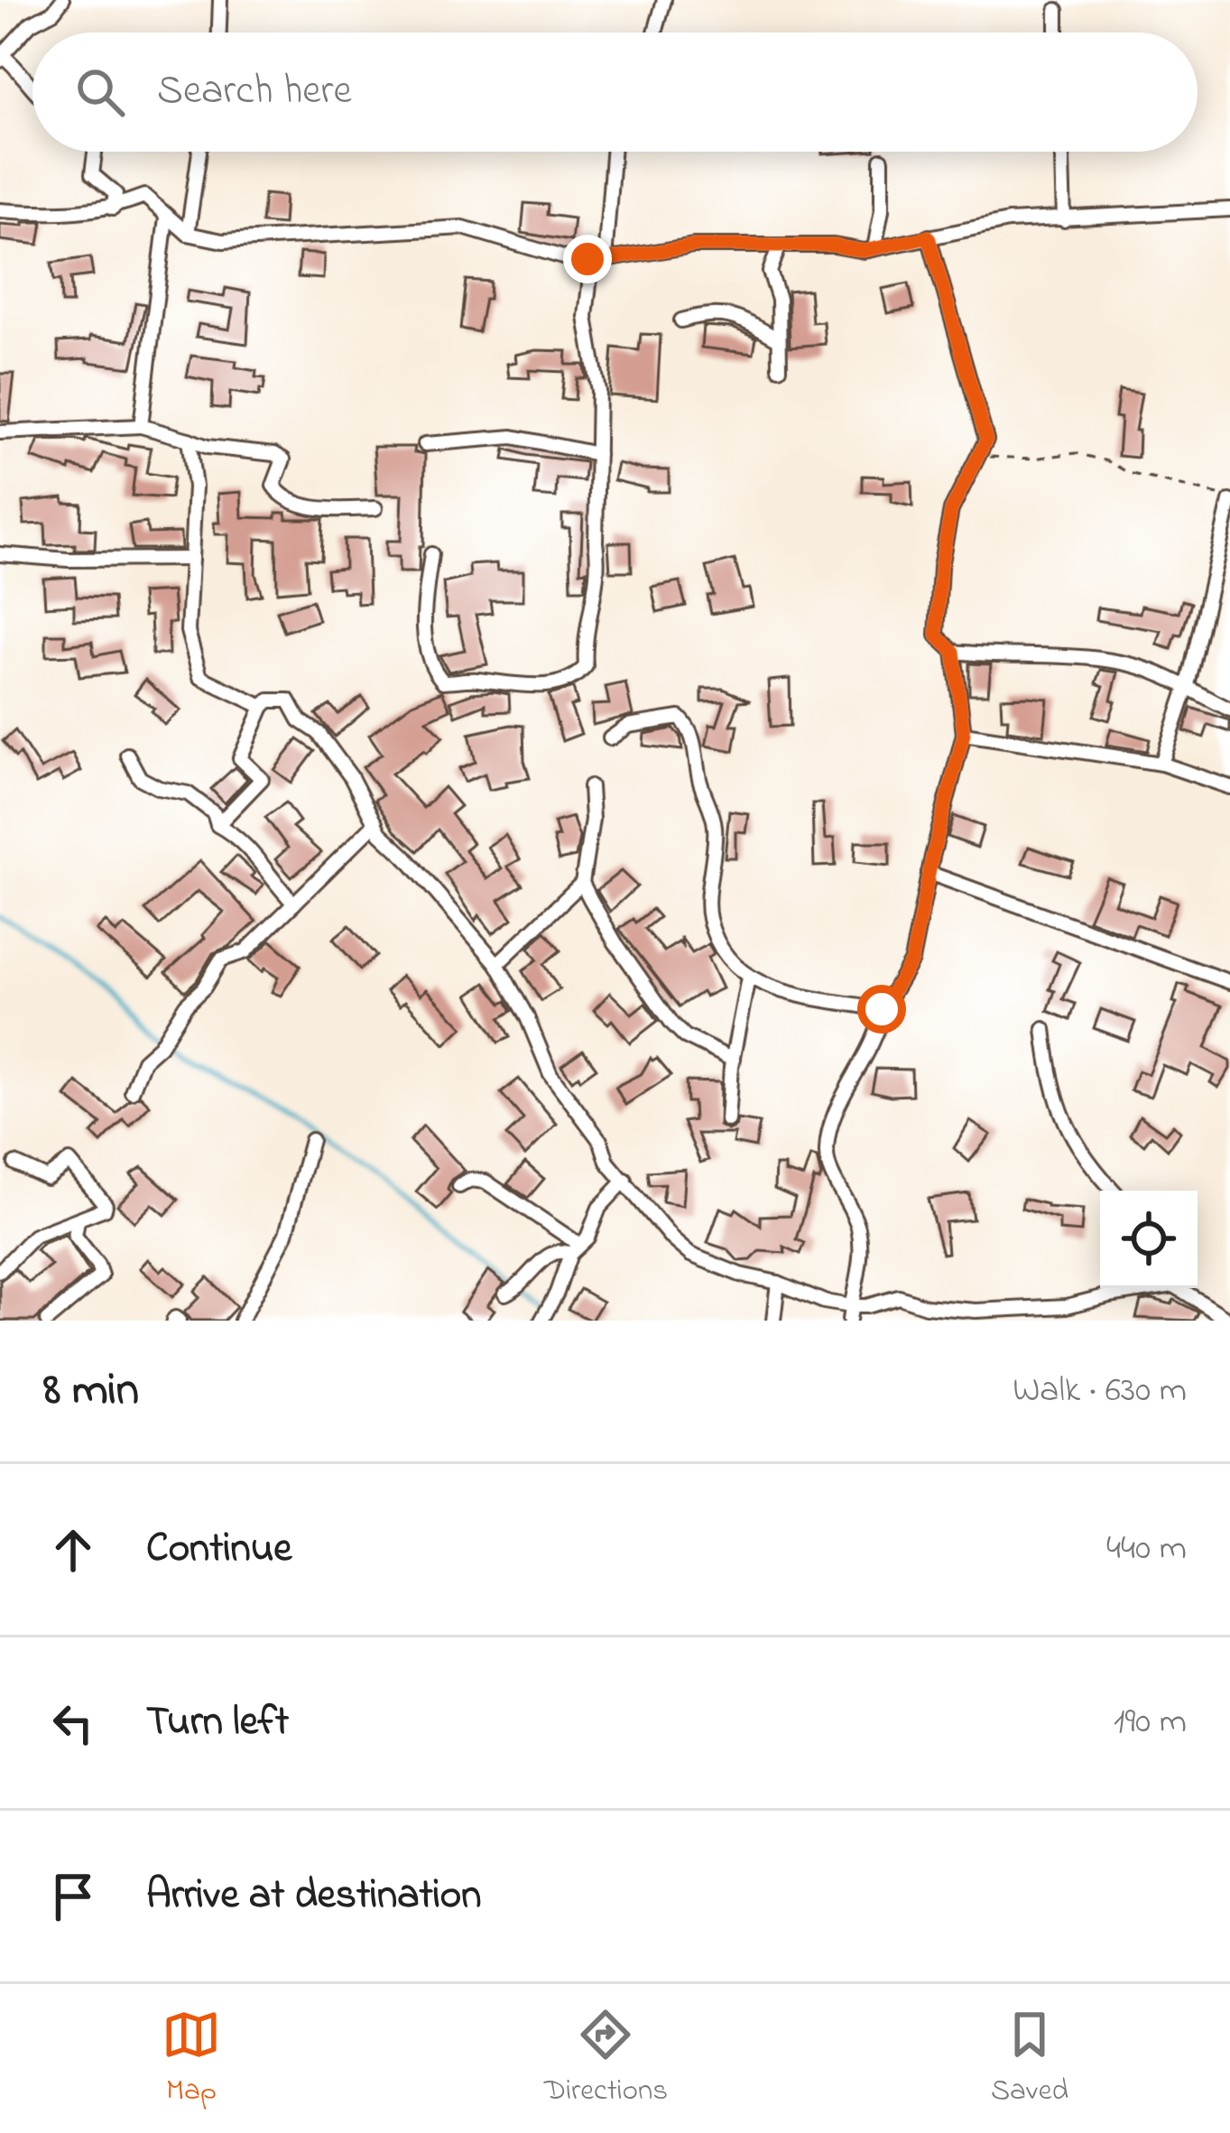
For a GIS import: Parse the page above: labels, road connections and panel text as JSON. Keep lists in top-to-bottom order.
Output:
{
  "page": {
    "search": "Search here",
    "heading": ["8 min", "Walk · 630 m"],
    "list": [
      ["Continue", "440 m"],
      ["Turn left", "190 m"],
      "Arrive at destination"
    ],
    "nav": ["Map", "Directions", "Saved"]
  }
}
